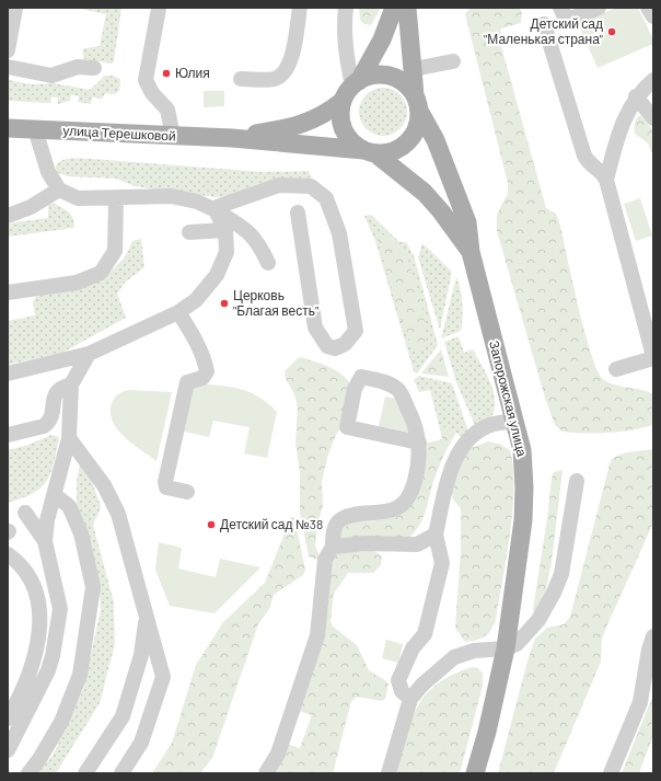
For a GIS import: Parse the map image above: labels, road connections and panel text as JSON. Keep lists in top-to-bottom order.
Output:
{
  "streets": {
    "main road": ["улица Терешковой", "Запорожская улица"]
  },
  "crossings": [
    ["улица Терешковой", "Запорожская улица"]
  ],
  "places": [
    "Детский сад \"Маленькая страна\"",
    "Юлия",
    "Церковь \"Благая весть\"",
    "Детский сад №38"
  ]
}
